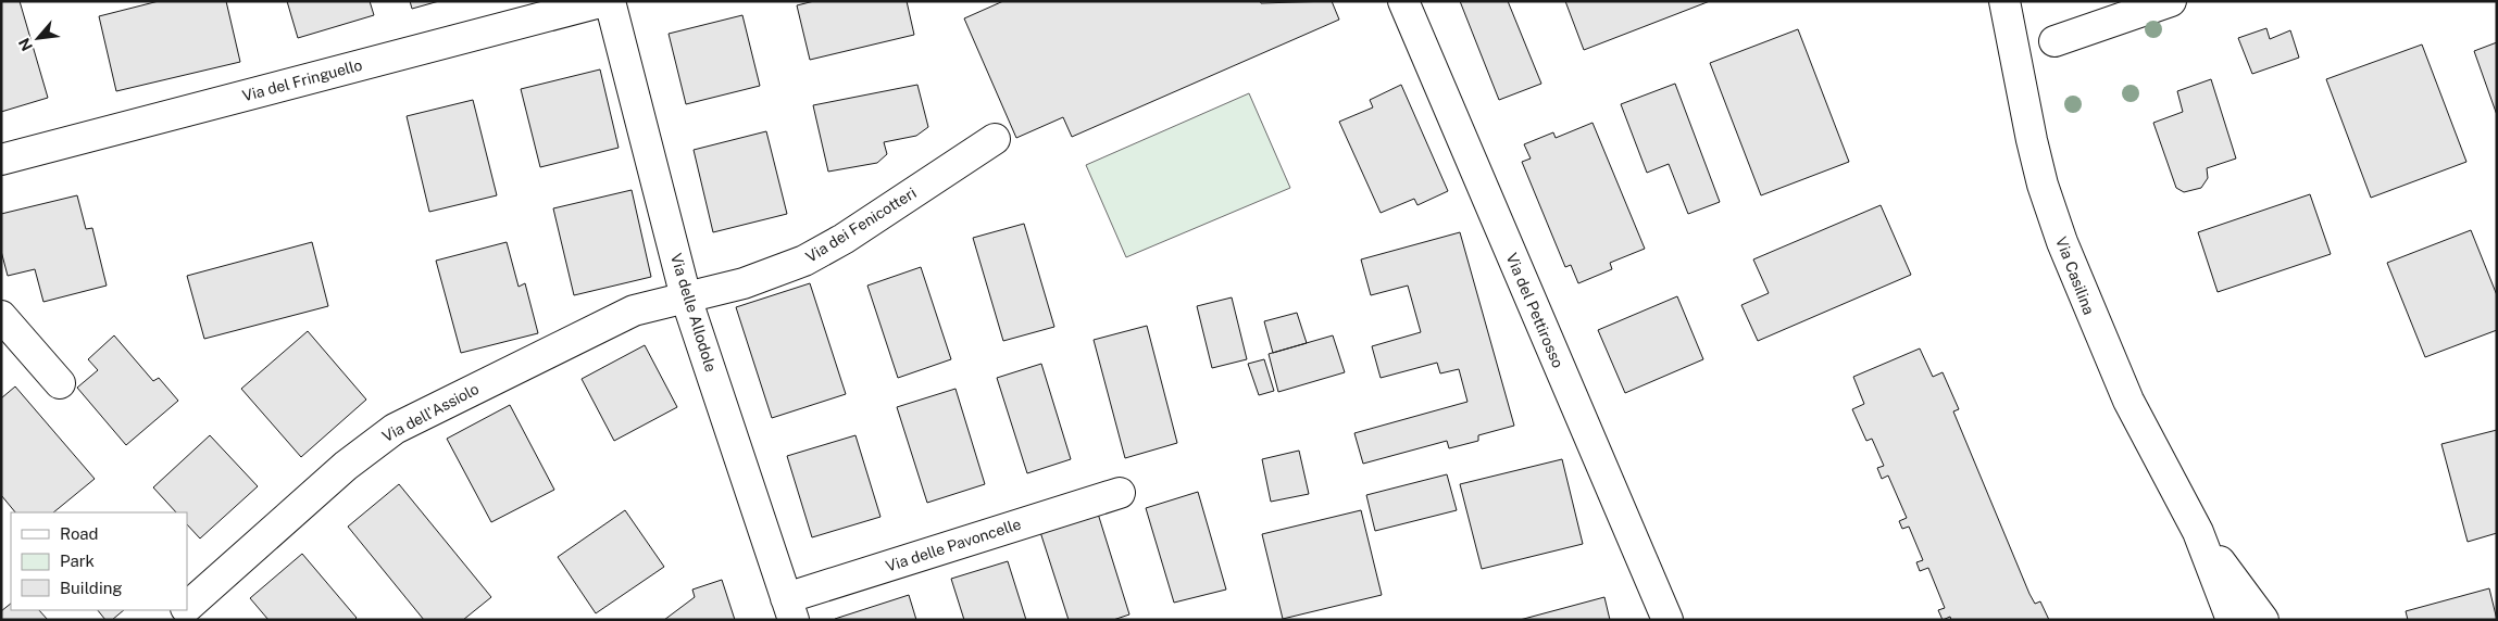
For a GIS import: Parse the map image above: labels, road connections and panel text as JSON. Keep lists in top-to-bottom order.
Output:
{
  "streets": {
    "street": [
      "Via del Fringuello",
      "Via dei Fenicotteri",
      "Via Casilina",
      "Via del Pettirosso",
      "Via delle Allodole",
      "Via dell'Assiolo",
      "Via delle Pavoncelle"
    ]
  },
  "crossings": [
    ["Via dei Fenicotteri", "Via delle Allodole"],
    ["Via dei Fenicotteri", "Via dell'Assiolo"],
    ["Via delle Allodole", "Via dell'Assiolo"],
    ["Via delle Allodole", "Via delle Pavoncelle"]
  ],
  "legend": ["Road", "Park", "Building"],
  "north": "bottom left"
}
